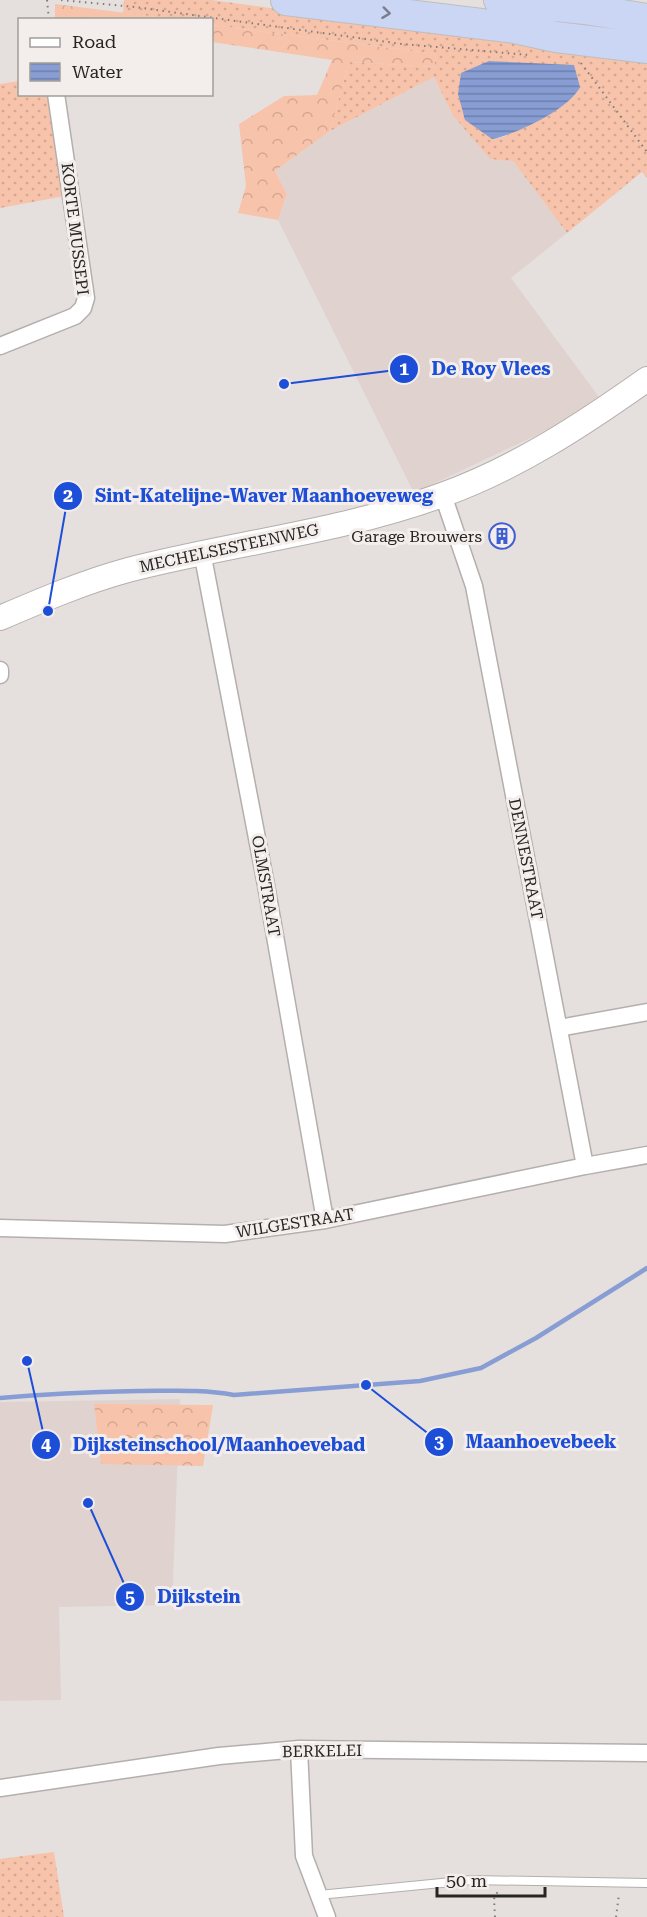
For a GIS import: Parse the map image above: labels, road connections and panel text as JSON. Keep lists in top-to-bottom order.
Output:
{
  "streets": {
    "main road": ["MECHELSESTEENWEG"],
    "street": [
      "KORTE MUSSEPI",
      "DENNESTRAAT",
      "OLMSTRAAT",
      "WILGESTRAAT",
      "BERKELEI"
    ]
  },
  "crossings": [
    ["MECHELSESTEENWEG", "DENNESTRAAT"],
    ["MECHELSESTEENWEG", "OLMSTRAAT"],
    ["DENNESTRAAT", "WILGESTRAAT"],
    ["OLMSTRAAT", "WILGESTRAAT"]
  ],
  "places": {
    "other": [
      "De Roy Vlees",
      "Sint-Katelijne-Waver Maanhoeveweg",
      "Dijksteinschool/Maanhoevebad",
      "Maanhoevebeek",
      "Dijkstein"
    ],
    "building": ["Garage Brouwers"]
  },
  "legend": ["Road", "Water"],
  "scale_bar": "50 m"
}
